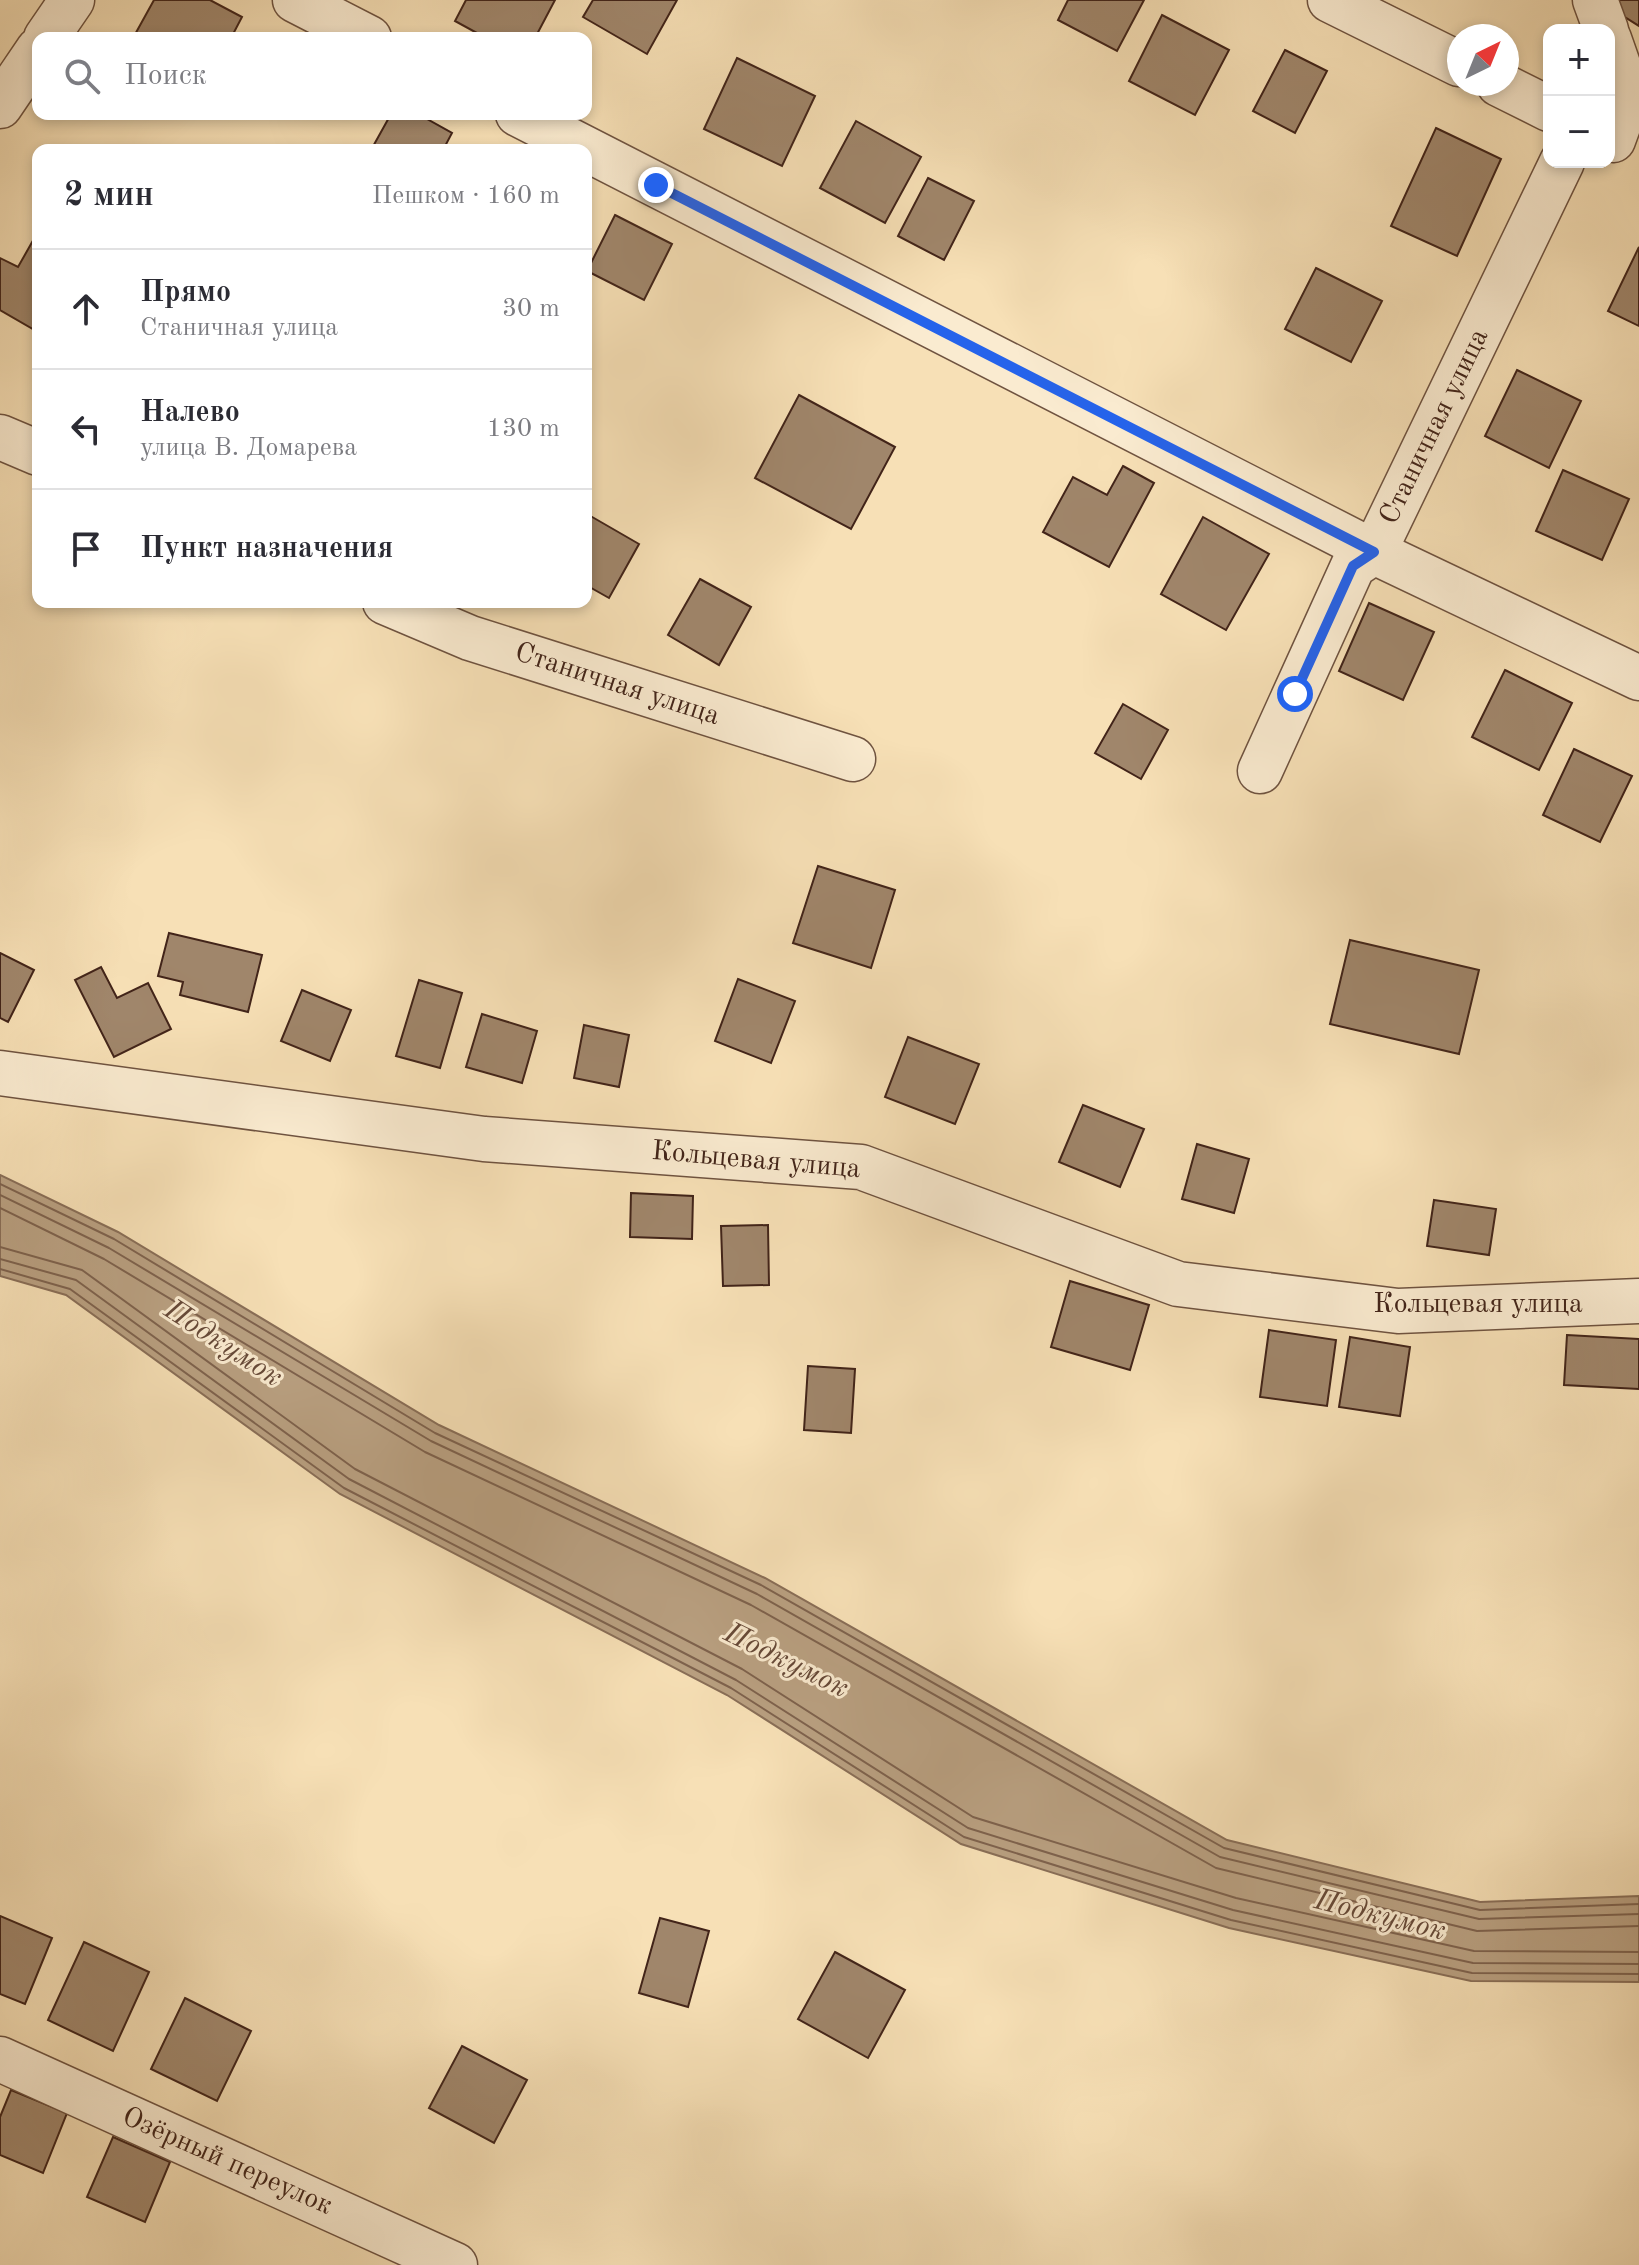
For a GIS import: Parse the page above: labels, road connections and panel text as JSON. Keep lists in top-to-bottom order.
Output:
{
  "streets": {
    "street": ["Станичная улица", "Кольцевая улица", "Озёрный переулок"]
  },
  "water": ["Подкумок"],
  "north": "top right",
  "page": {
    "map_buttons": ["+", "−"],
    "search": "Поиск",
    "heading": ["2 мин", "Пешком · 160 m"],
    "list": [
      ["Прямо", "Станичная улица", "30 m"],
      ["Налево", "улица В. Домарева", "130 m"],
      "Пункт назначения"
    ]
  }
}
